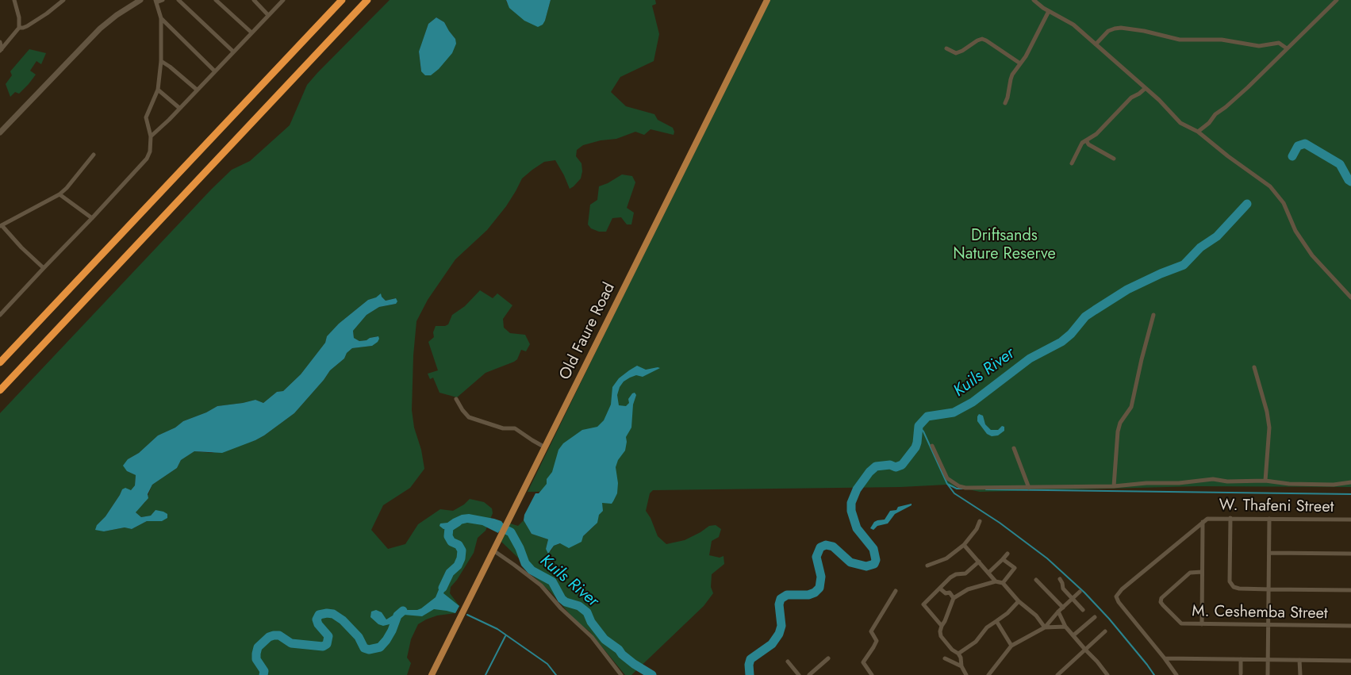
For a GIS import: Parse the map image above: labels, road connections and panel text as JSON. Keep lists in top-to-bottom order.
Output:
{
  "streets": {
    "main road": ["Old Faure Road"],
    "street": ["W. Thafeni Street", "M. Ceshemba Street"]
  },
  "water": ["Kuils River"],
  "parks": ["Driftsands Nature Reserve"]
}
